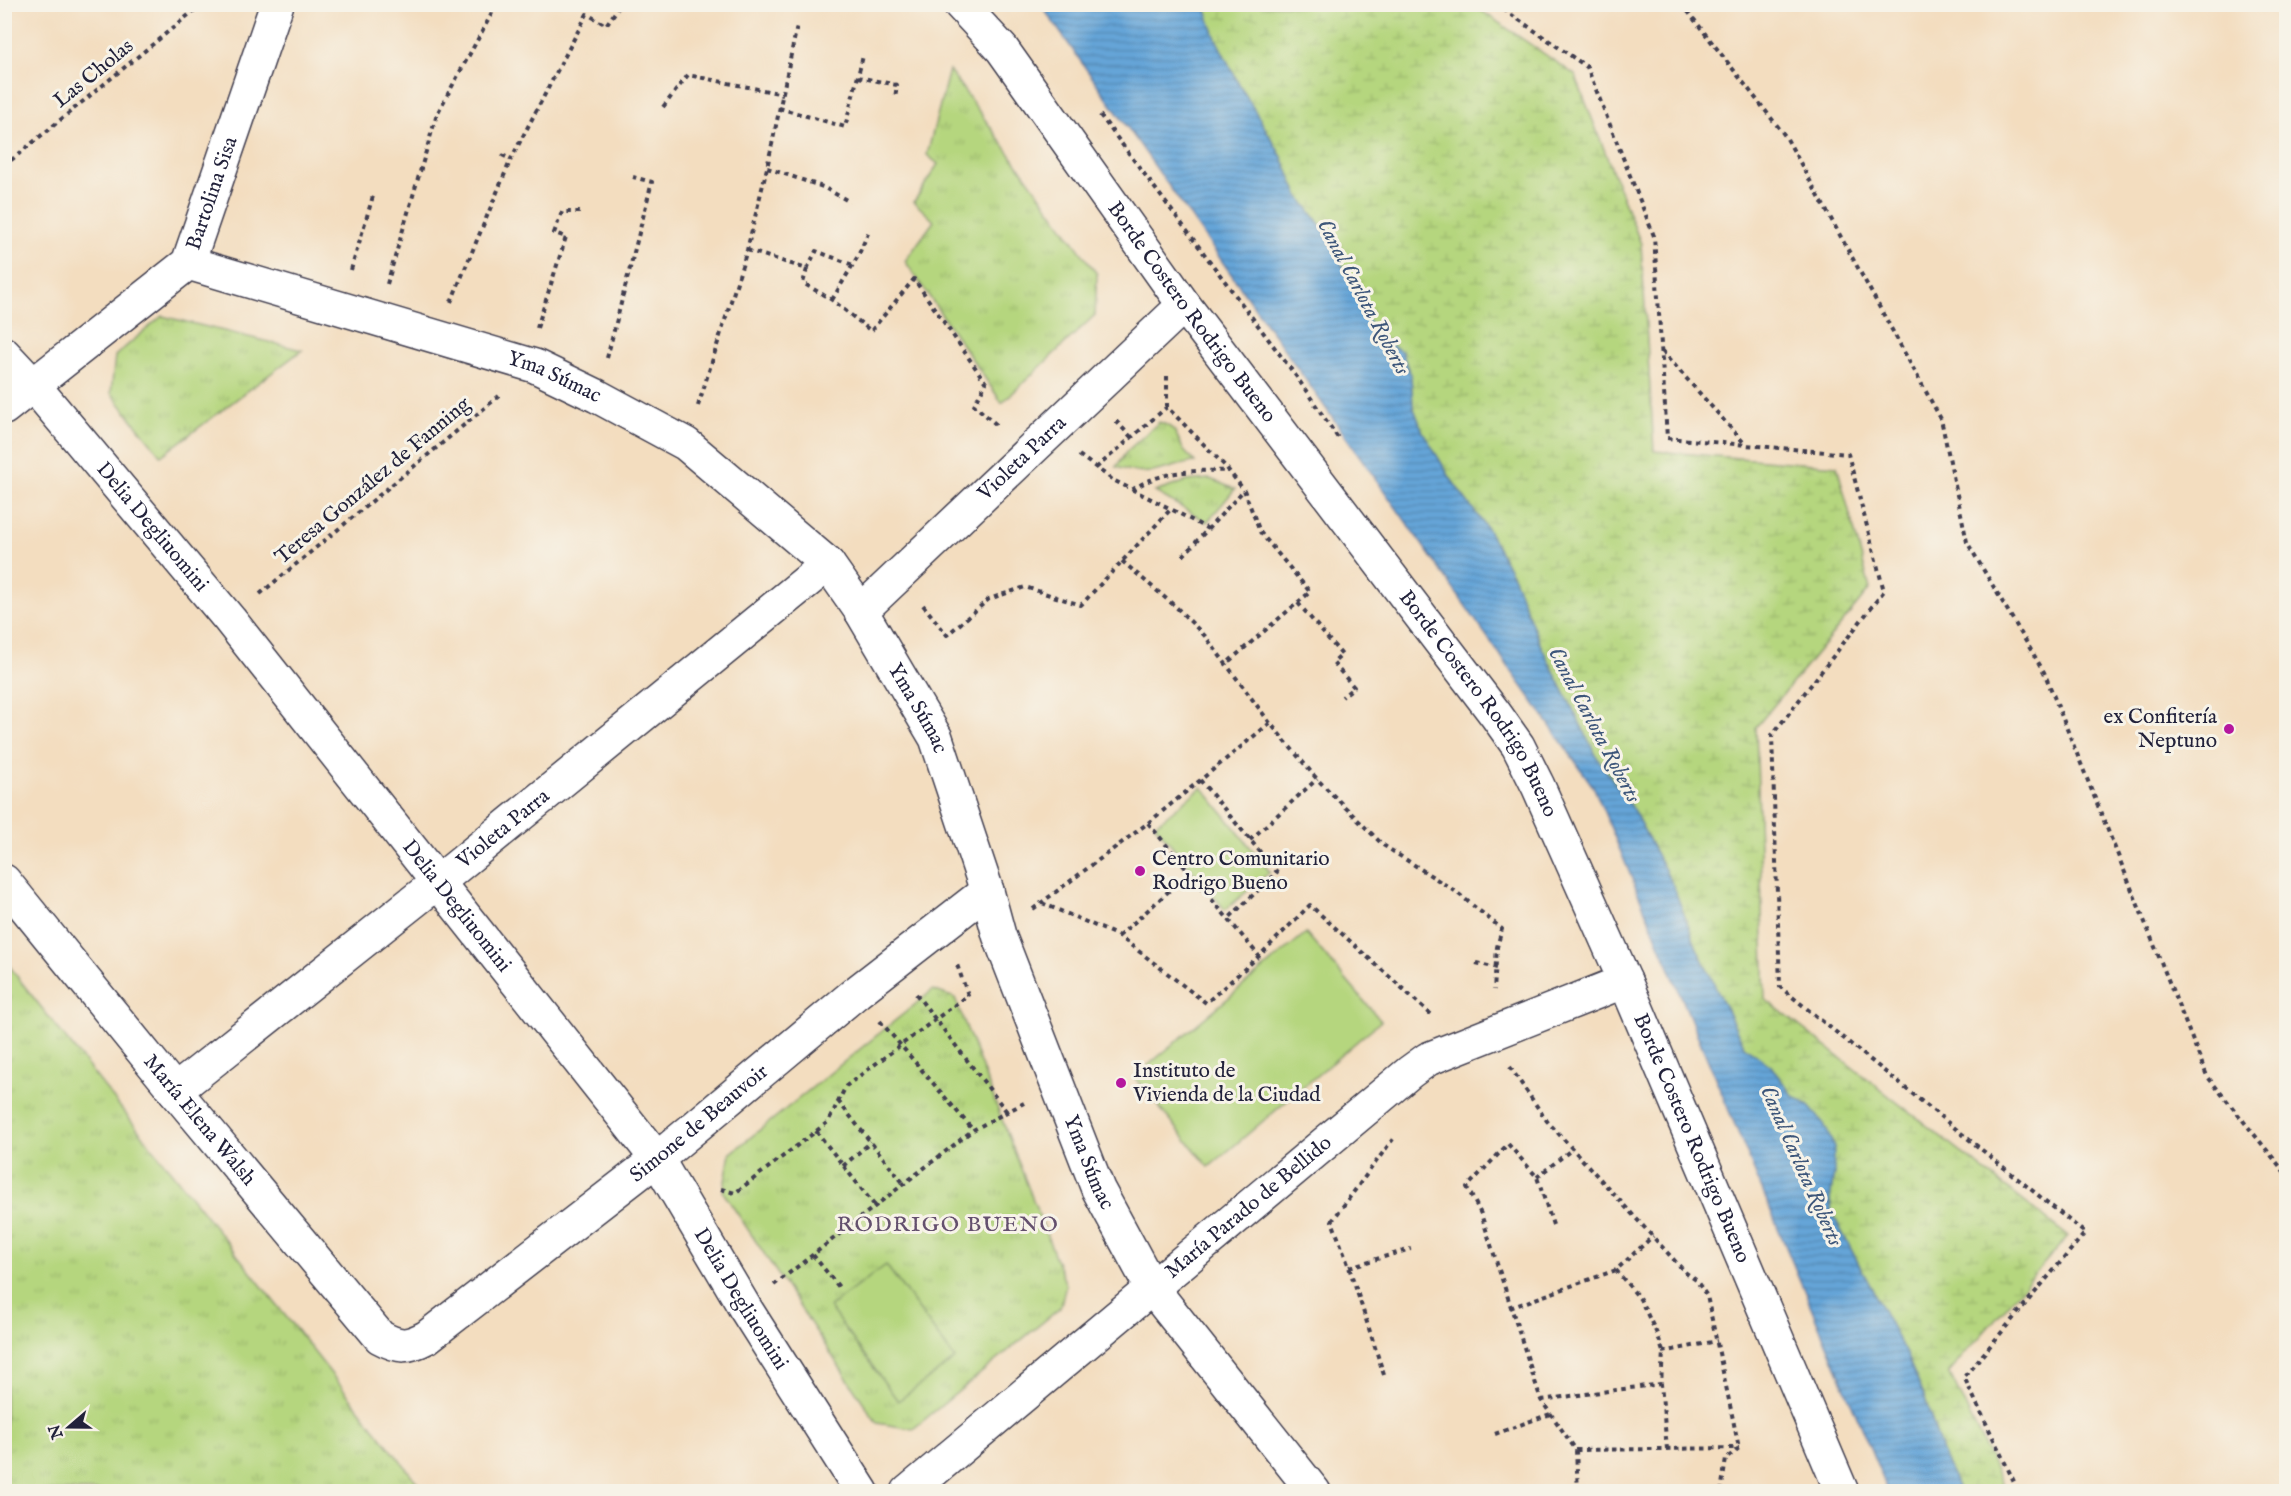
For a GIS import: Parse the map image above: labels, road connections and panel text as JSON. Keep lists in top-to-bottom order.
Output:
{
  "streets": {
    "street": [
      "Bartolina Sisa",
      "Borde Costero Rodrigo Bueno",
      "Yma Súmac",
      "Violeta Parra",
      "Delia Degliuomini",
      "María Elena Walsh",
      "Simone de Beauvoir",
      "María Parado de Bellido"
    ],
    "path": ["Las Cholas", "Teresa González de Fanning"]
  },
  "crossings": [
    ["Bartolina Sisa", "Yma Súmac"],
    ["Bartolina Sisa", "Delia Degliuomini"],
    ["Borde Costero Rodrigo Bueno", "Violeta Parra"],
    ["Borde Costero Rodrigo Bueno", "María Parado de Bellido"],
    ["Yma Súmac", "Violeta Parra"],
    ["Yma Súmac", "Teresa González de Fanning"],
    ["Yma Súmac", "Simone de Beauvoir"],
    ["Yma Súmac", "María Parado de Bellido"],
    ["Violeta Parra", "Delia Degliuomini"],
    ["Violeta Parra", "María Elena Walsh"],
    ["Teresa González de Fanning", "Delia Degliuomini"],
    ["Delia Degliuomini", "Simone de Beauvoir"],
    ["María Elena Walsh", "Simone de Beauvoir"]
  ],
  "districts": ["RODRIGO BUENO"],
  "water": ["Canal Carlota Roberts"],
  "places": ["ex Confitería Neptuno", "Centro Comunitario Rodrigo Bueno", "Instituto de Vivienda de la Ciudad"],
  "north": "left"
}
